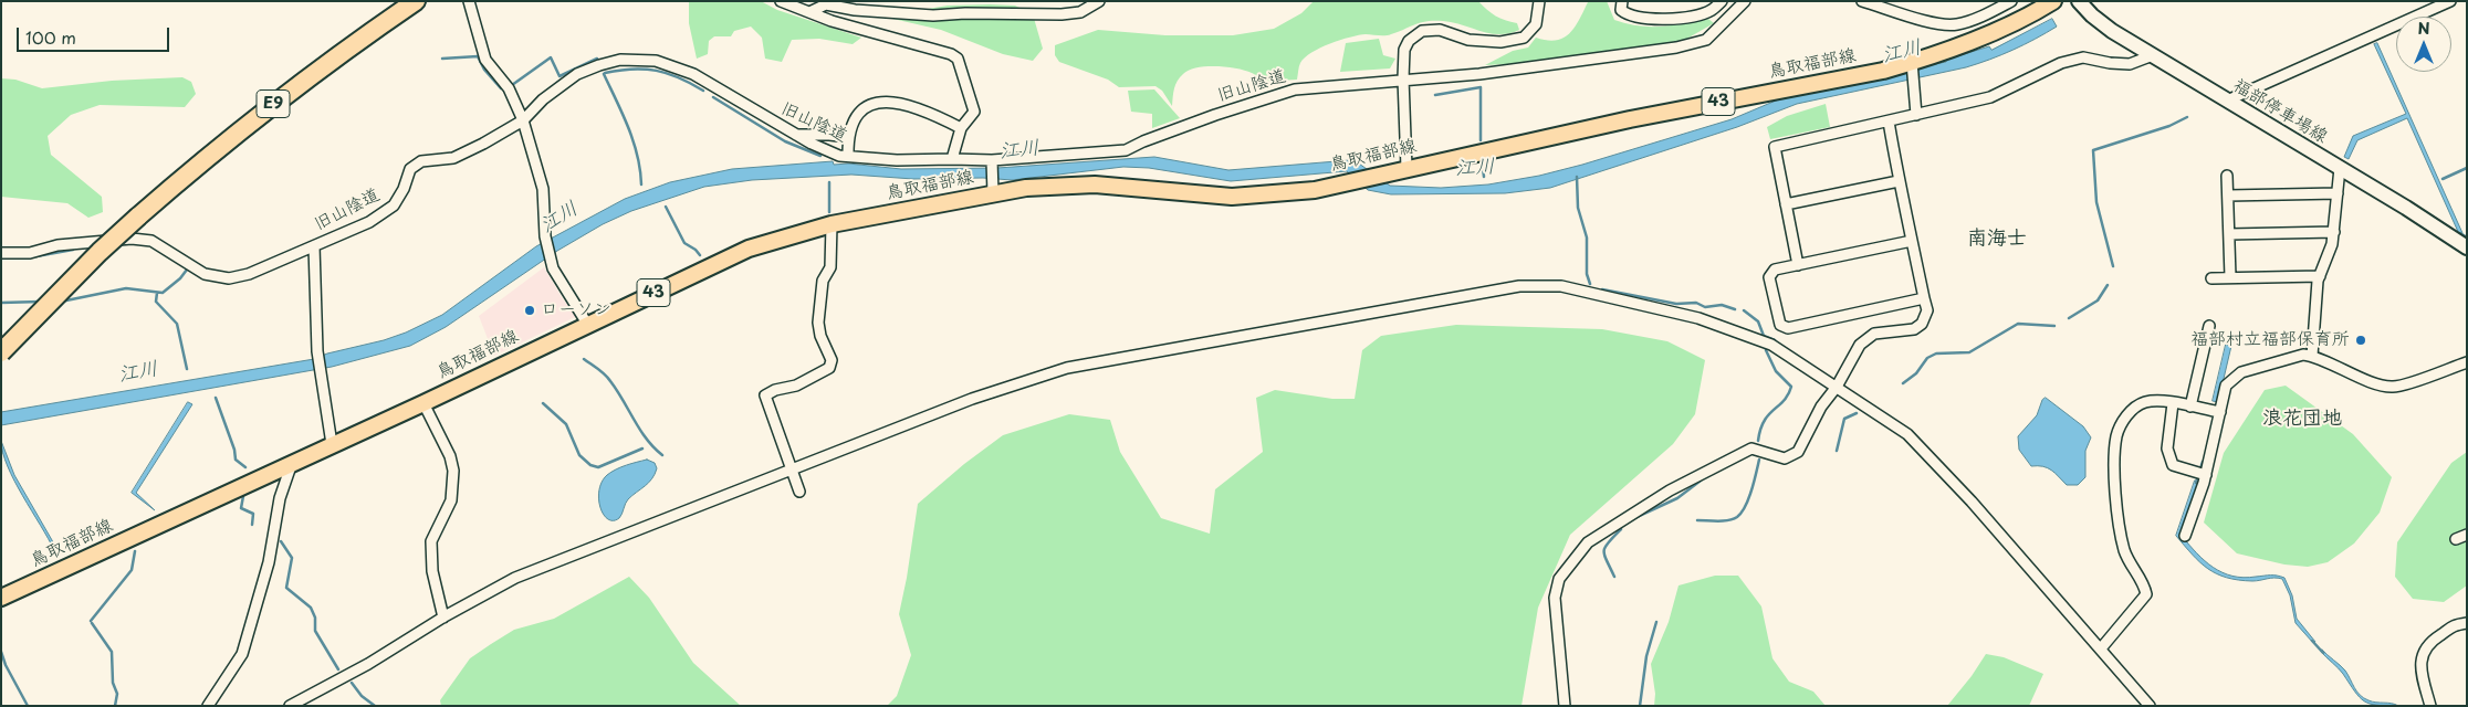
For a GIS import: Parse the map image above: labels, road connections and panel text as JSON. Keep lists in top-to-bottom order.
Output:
{
  "streets": {
    "highway": ["E9"],
    "main road": ["鳥取福部線", "43", "福部停車場線"],
    "street": ["旧山陰道"]
  },
  "districts": ["南海士", "浪花団地"],
  "water": ["江川"],
  "places": ["ローソン", "福部村立福部保育所"],
  "scale_bar": "100 m",
  "north": "top"
}
